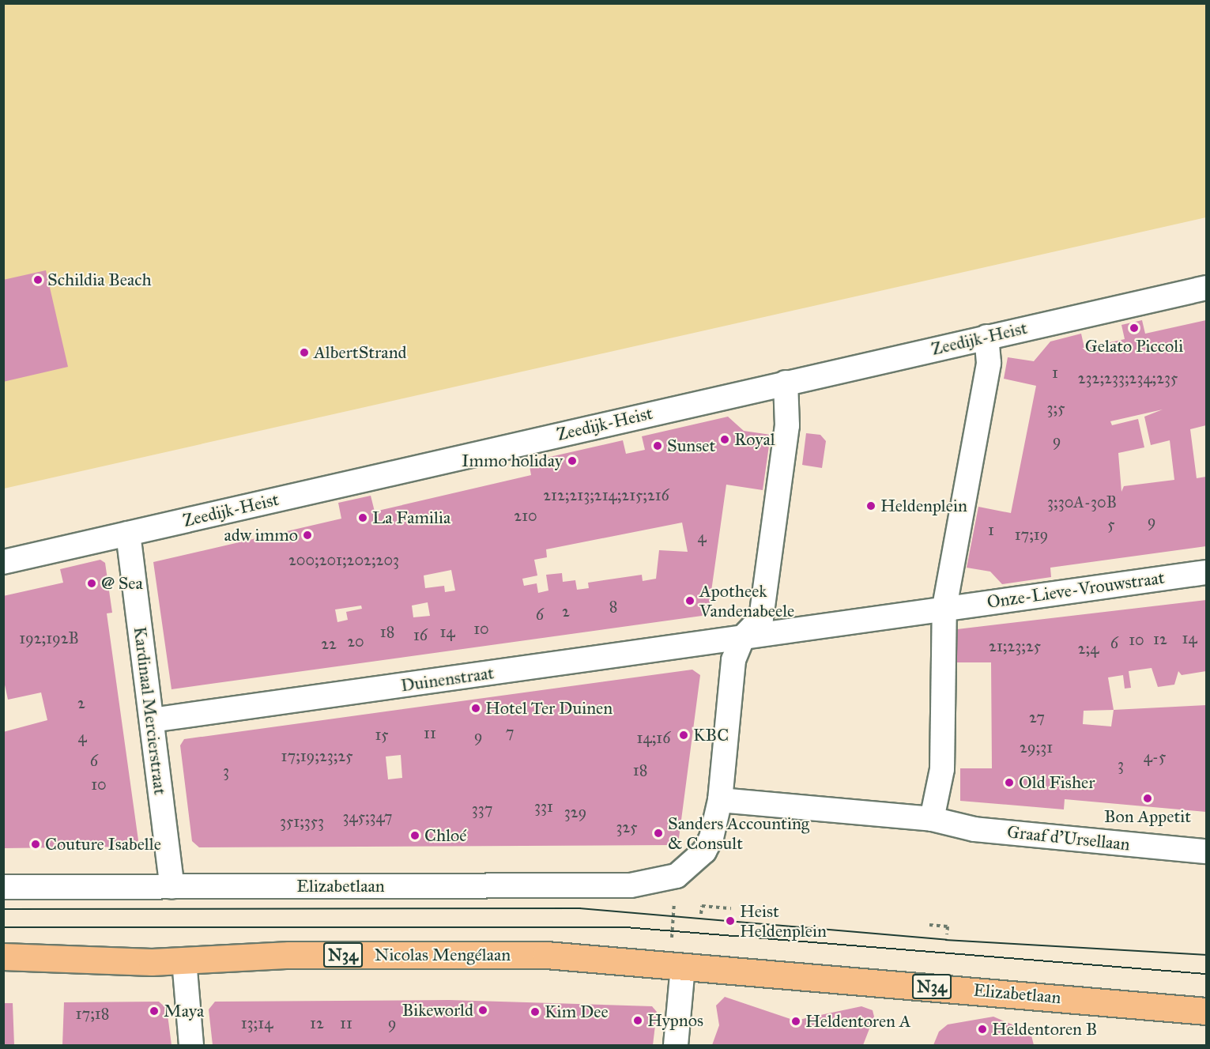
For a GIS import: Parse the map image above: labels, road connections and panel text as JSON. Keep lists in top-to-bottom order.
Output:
{
  "streets": {
    "main road": ["Elizabetlaan", "N34", "Nicolas Mengélaan"],
    "street": [
      "Zeedijk-Heist",
      "Onze-Lieve-Vrouwstraat",
      "Duinenstraat",
      "Kardinaal Mercierstraat",
      "Graaf d'Ursellaan"
    ]
  },
  "crossings": [
    ["Zeedijk-Heist", "Kardinaal Mercierstraat"],
    ["Duinenstraat", "Kardinaal Mercierstraat"],
    ["Kardinaal Mercierstraat", "Elizabetlaan"],
    ["Elizabetlaan", "Nicolas Mengélaan"]
  ],
  "places": [
    "Schildia Beach",
    "Gelato Piccoli",
    "AlbertStrand",
    "Royal",
    "Sunset",
    "Immo holiday",
    "Heldenplein",
    "La Familia",
    "adw immo",
    "@ Sea",
    "Apotheek Vandenabeele",
    "Hotel Ter Duinen",
    "KBC",
    "Old Fisher",
    "Bon Appetit",
    "Sanders Accounting & Consult",
    "Chloé",
    "Couture Isabelle",
    "Heist Heldenplein",
    "Bikeworld",
    "Maya",
    "Kim Dee",
    "Hypnos",
    "Heldentoren A",
    "Heldentoren B"
  ],
  "house_numbers": [
    "1",
    "232;233;234;235",
    "3;5",
    "9",
    "212;213;214;215;216",
    "3;30A-30B",
    "210",
    "9",
    "5",
    "1",
    "17;19",
    "4",
    "200;201;202;203",
    "8",
    "2",
    "6",
    "10",
    "18",
    "14",
    "16",
    "192;192B",
    "14",
    "12",
    "10",
    "20",
    "6",
    "22",
    "21;23;25",
    "2;4",
    "2",
    "27",
    "7",
    "11",
    "15",
    "9",
    "4",
    "14;16",
    "29;31",
    "17;19;23;25",
    "4-5",
    "6",
    "3",
    "18",
    "3",
    "10",
    "331",
    "337",
    "329",
    "345;347",
    "351;353",
    "325",
    "17;18",
    "13;14",
    "12",
    "11",
    "9"
  ]
}
